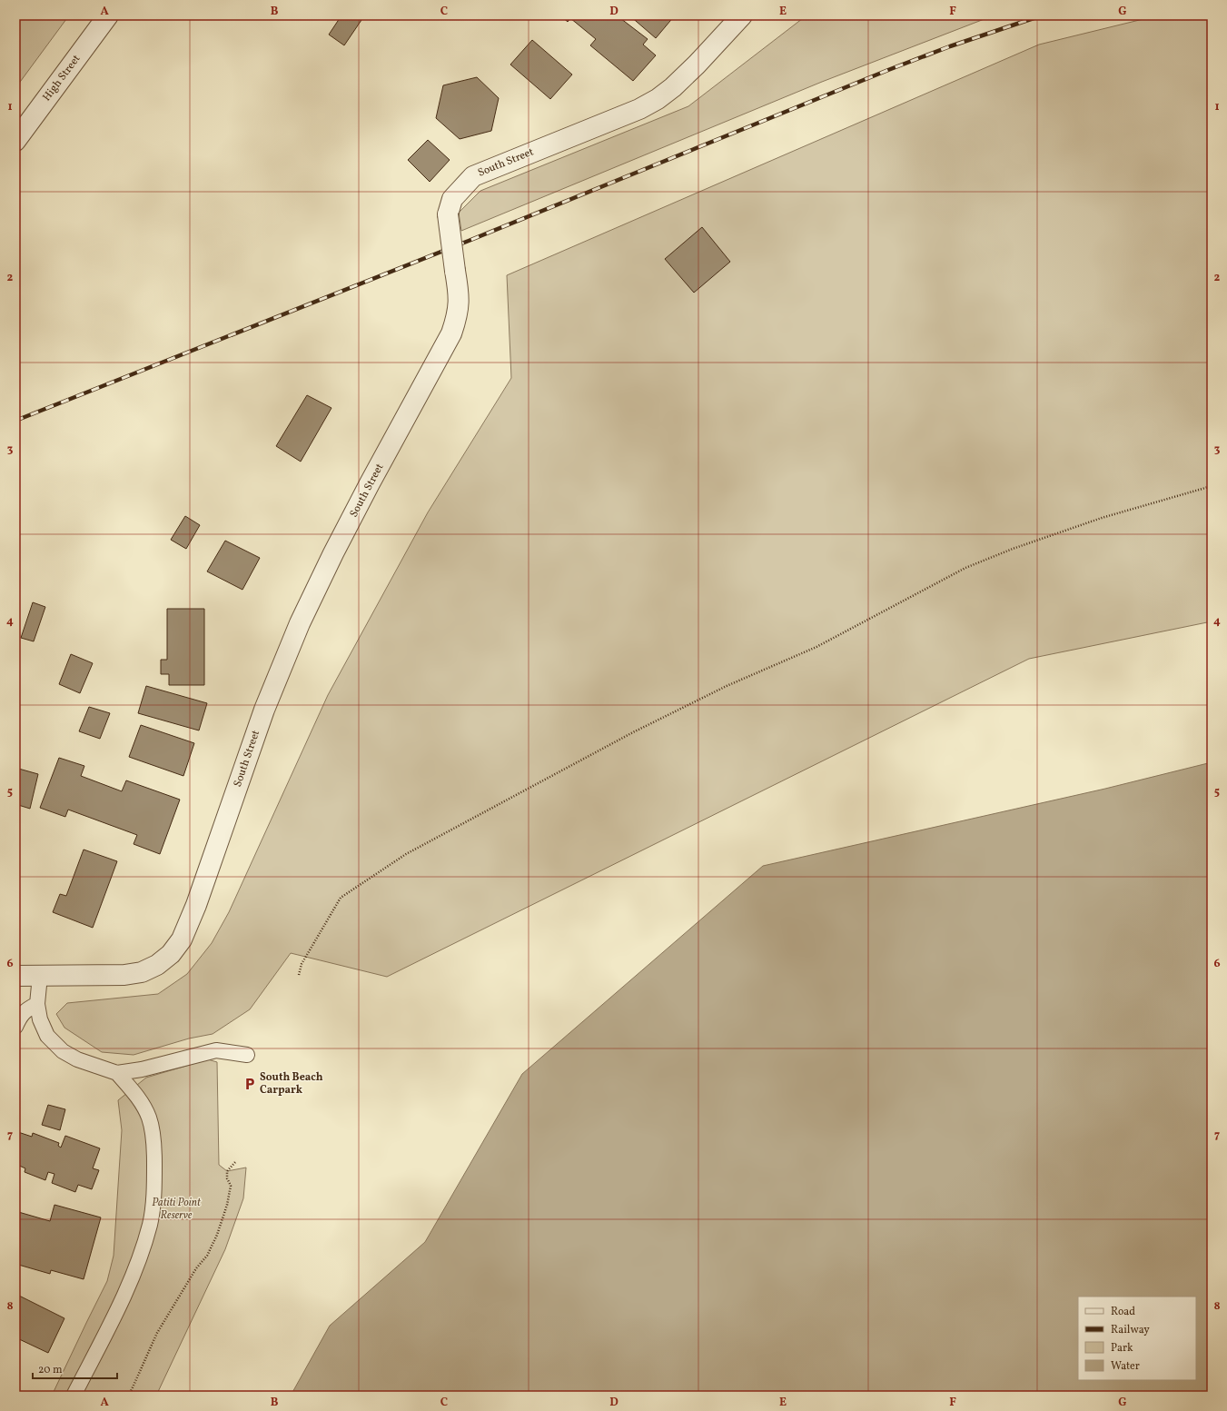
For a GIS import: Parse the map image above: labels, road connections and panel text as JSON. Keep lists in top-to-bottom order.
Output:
{
  "streets": {
    "street": ["High Street", "South Street"]
  },
  "parks": ["Patiti Point Reserve"],
  "places": {
    "parking": ["South Beach Carpark"]
  },
  "legend": [
    "Road",
    "Railway",
    "Park",
    "Water"
  ],
  "scale_bar": "20 m",
  "grid": {
    "columns": [
      "A",
      "B",
      "C",
      "D",
      "E",
      "F",
      "G"
    ],
    "rows": [
      "1",
      "2",
      "3",
      "4",
      "5",
      "6",
      "7",
      "8"
    ]
  }
}
